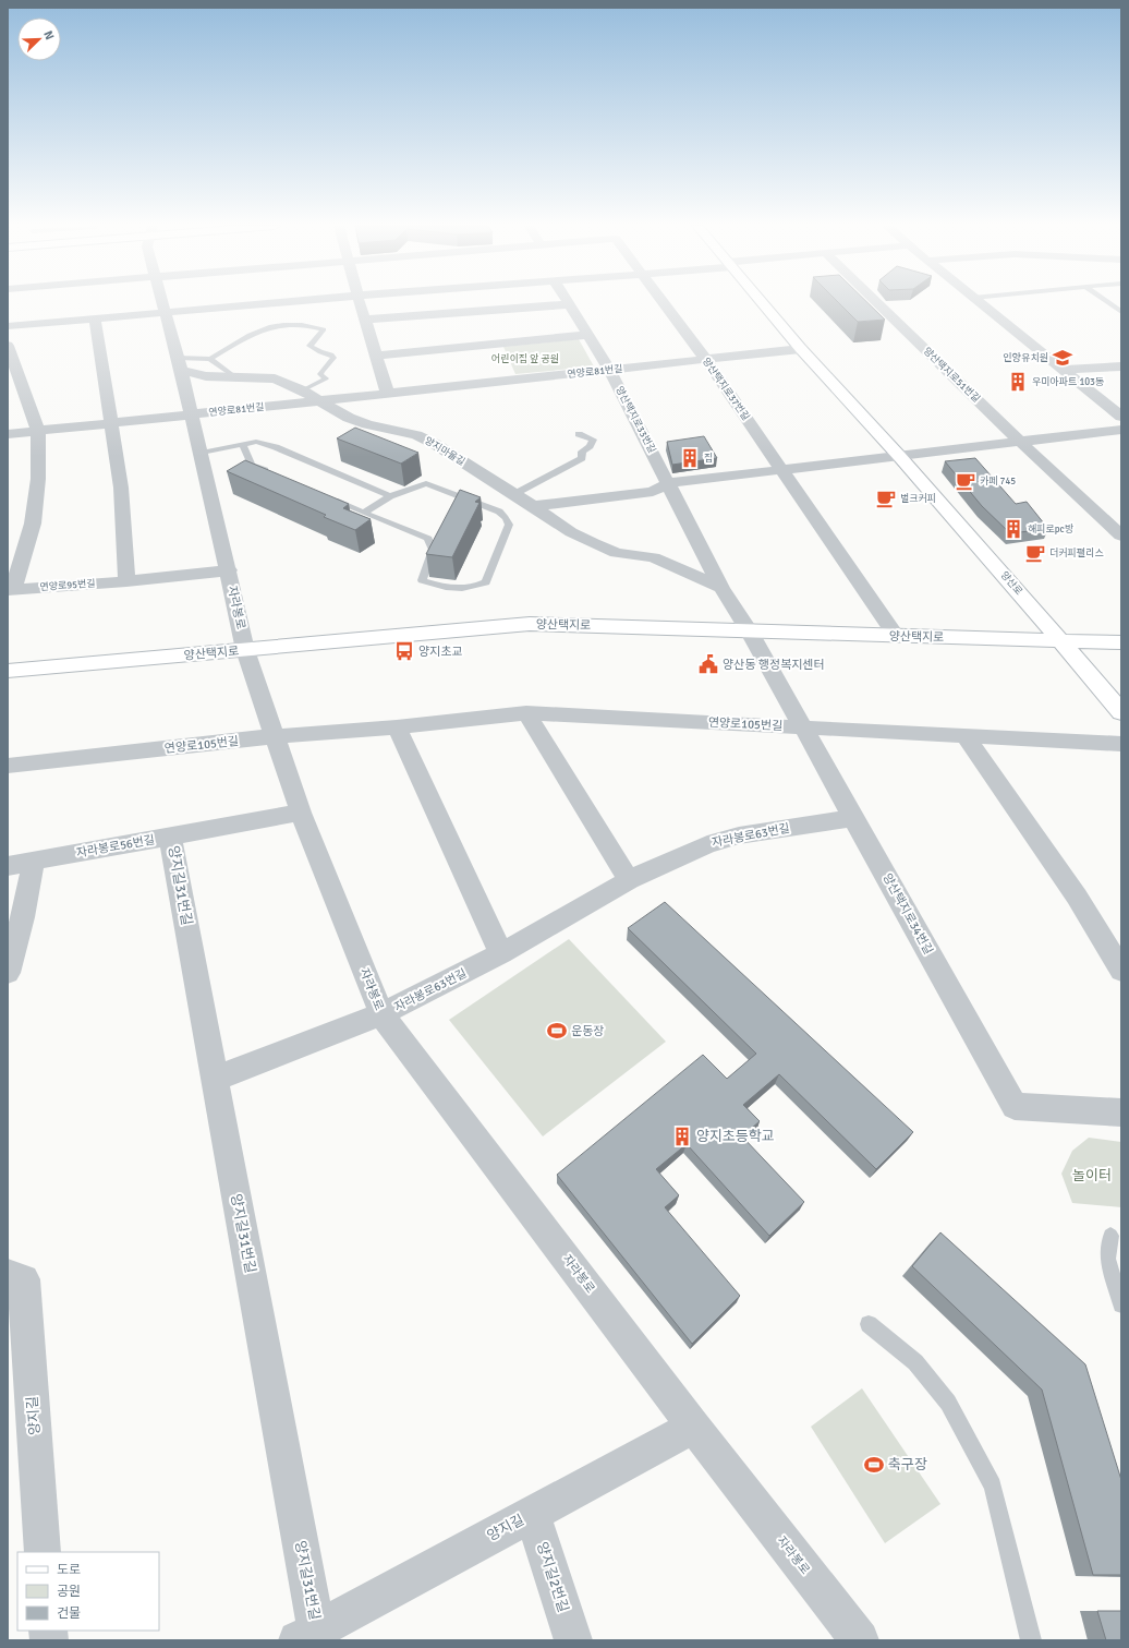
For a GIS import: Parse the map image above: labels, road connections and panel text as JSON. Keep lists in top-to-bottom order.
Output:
{
  "streets": {
    "street": [
      "연양로81번길",
      "양산택지로51번길",
      "양산택지로37번길",
      "양산택지로33번길",
      "양지마을길",
      "양산로",
      "연양로95번길",
      "자라봉로",
      "양산택지로",
      "연양로105번길",
      "자라봉로63번길",
      "자라봉로56번길",
      "양지길31번길",
      "양산택지로34번길",
      "양지길",
      "양지길2번길"
    ]
  },
  "crossings": [
    ["연양로81번길", "양산택지로37번길"],
    ["연양로81번길", "양산택지로33번길"],
    ["연양로81번길", "양지마을길"],
    ["연양로81번길", "양산로"],
    ["연양로81번길", "자라봉로"],
    ["양산택지로37번길", "양산택지로"],
    ["양산택지로33번길", "양지마을길"],
    ["양산택지로33번길", "양산택지로"],
    ["양산택지로33번길", "양산택지로34번길"],
    ["양지마을길", "자라봉로"],
    ["양산로", "양산택지로"],
    ["연양로95번길", "자라봉로"],
    ["자라봉로", "양산택지로"],
    ["자라봉로", "연양로105번길"],
    ["자라봉로", "자라봉로63번길"],
    ["자라봉로", "자라봉로56번길"],
    ["자라봉로", "양지길"],
    ["양산택지로", "양산택지로34번길"],
    ["연양로105번길", "양산택지로34번길"],
    ["자라봉로63번길", "양지길31번길"],
    ["자라봉로63번길", "양산택지로34번길"],
    ["자라봉로56번길", "양지길31번길"],
    ["양지길31번길", "양지길"],
    ["양지길", "양지길2번길"]
  ],
  "parks": ["어린이집 앞 공원", "놀이터"],
  "places": {
    "school or university": ["인양유치원"],
    "building": [
      "우미아파트 103동",
      "집",
      "해피로pc방",
      "양지초등학교"
    ],
    "cafe": ["카페 745", "벌크커피", "더커피팰리스"],
    "bus stop": ["양지초교"],
    "public building": ["양산동 행정복지센터"],
    "sports": ["운동장", "축구장"]
  },
  "legend": ["도로", "공원", "건물"],
  "north": "top right"
}
